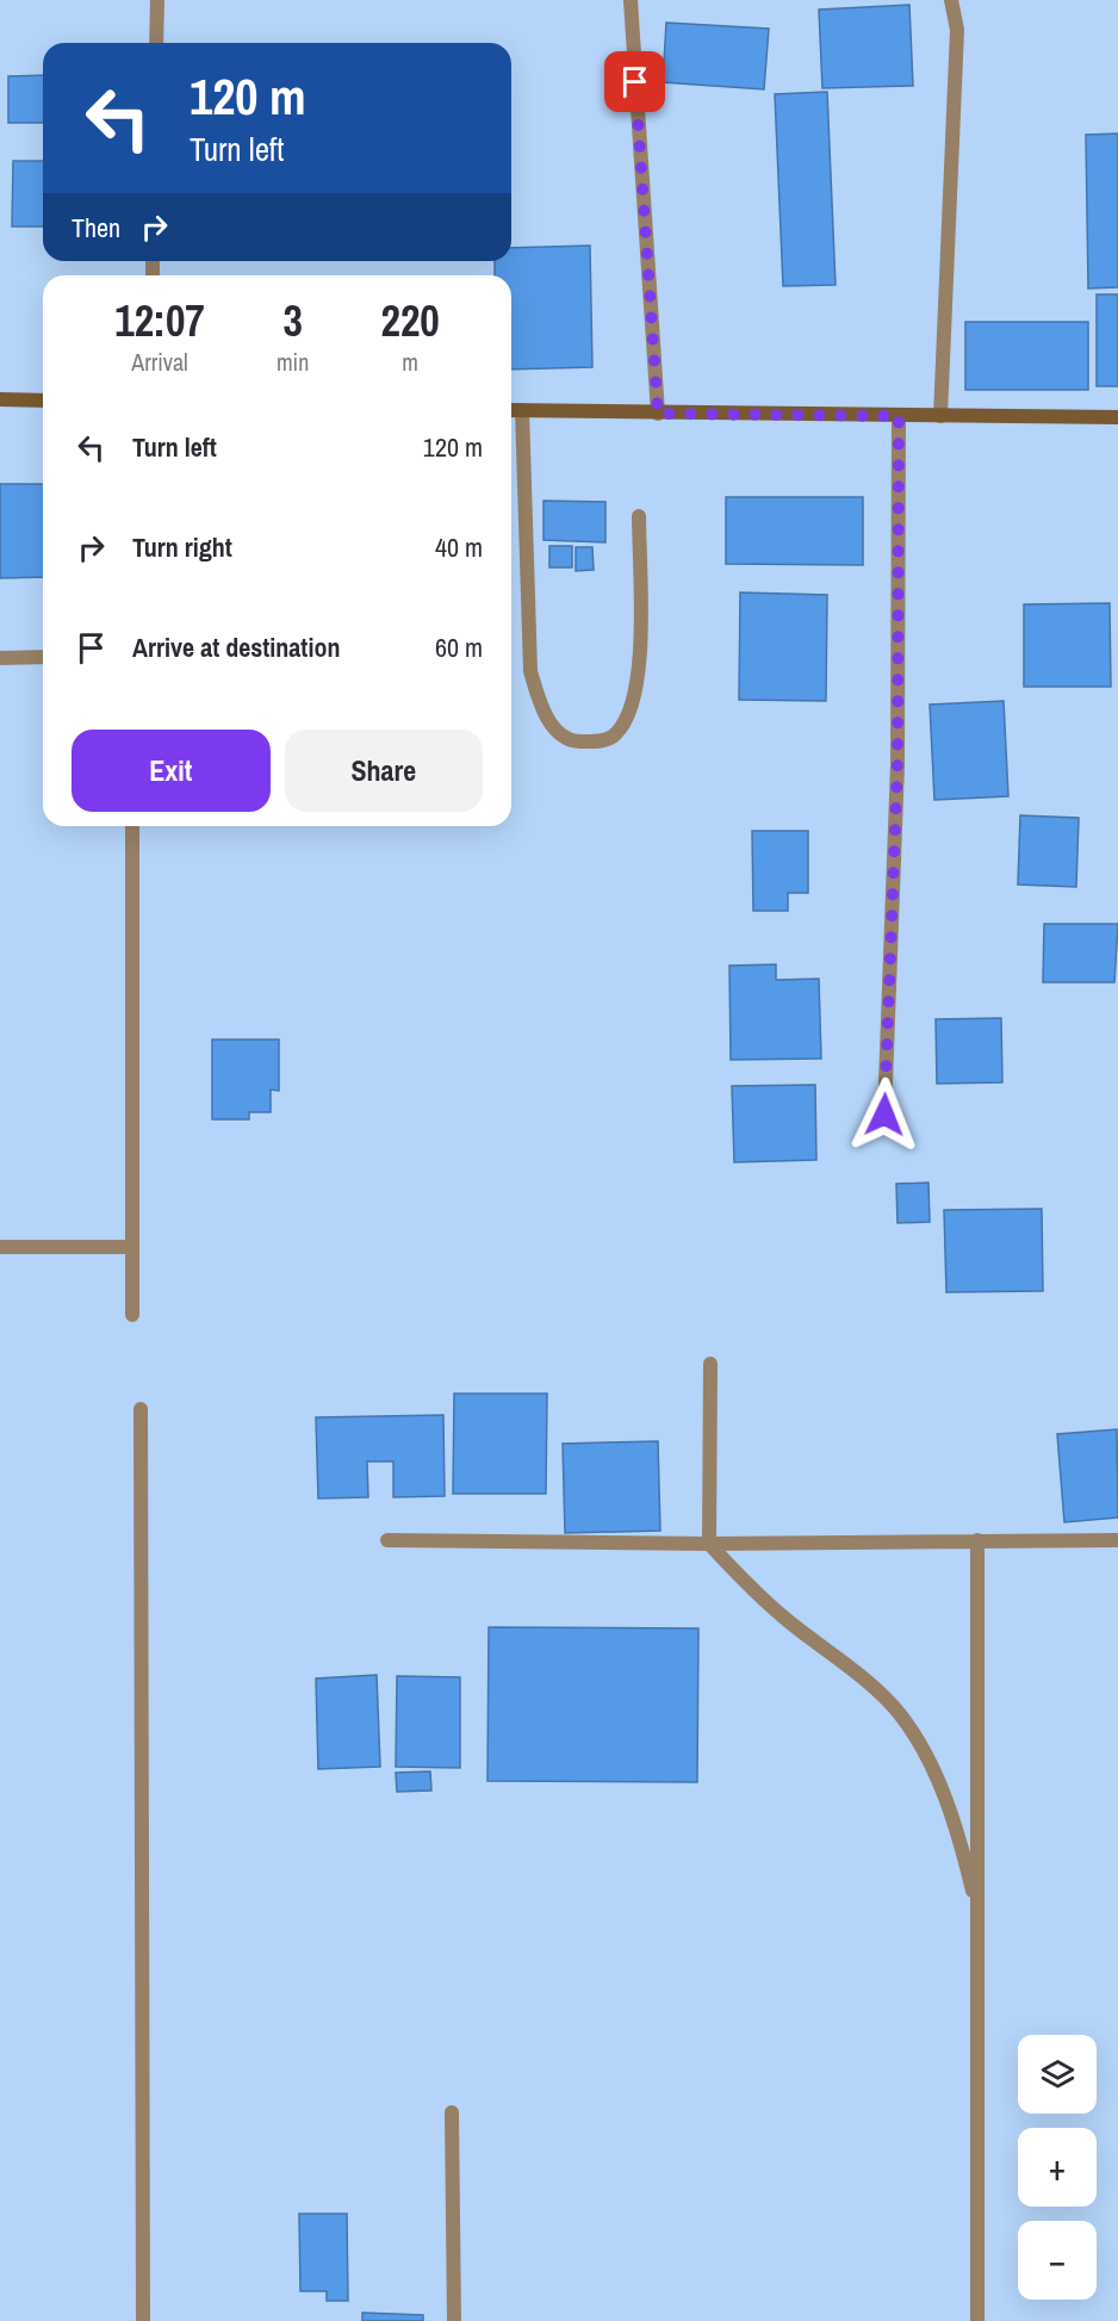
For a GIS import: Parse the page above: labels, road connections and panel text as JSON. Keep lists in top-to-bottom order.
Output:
{
  "page": {
    "turn": ["120 m", "Turn left"],
    "then": "Then",
    "eta": [
      "12:07",
      "Arrival",
      "3",
      "min",
      "220",
      "m"
    ],
    "list": [
      {
        "name": "Turn left",
        "value": "120 m"
      },
      {
        "name": "Turn right",
        "value": "40 m"
      },
      {
        "name": "Arrive at destination",
        "value": "60 m"
      }
    ],
    "buttons": ["Exit", "Share"],
    "map_buttons": ["+", "−"]
  }
}
